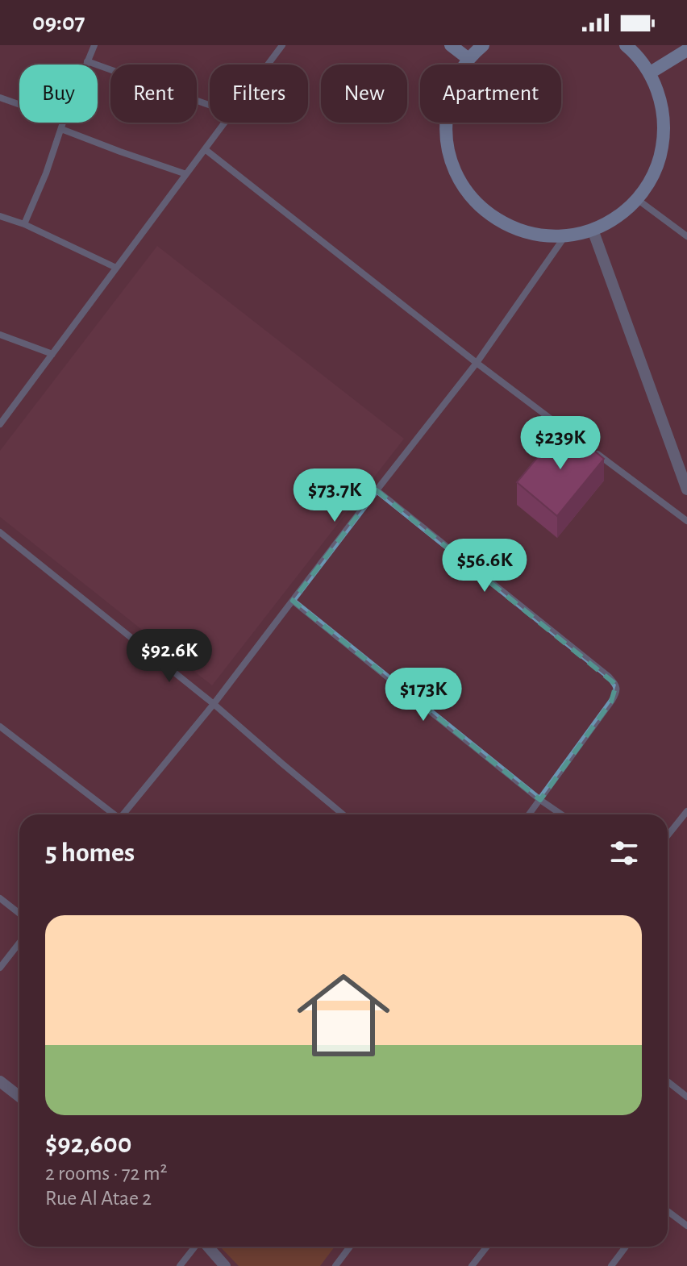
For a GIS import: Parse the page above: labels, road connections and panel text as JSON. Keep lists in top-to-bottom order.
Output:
{
  "page": {
    "status": "09:07",
    "chip": [
      "Buy",
      "Rent",
      "Filters",
      "New",
      "Apartment"
    ],
    "price": [
      "$239K",
      "$73.7K",
      "$56.6K",
      "$92.6K",
      "$173K"
    ],
    "heading": "5 homes",
    "list": [
      {
        "name": "$92,600",
        "note": "2 rooms · 72 m² · Rue Al Atae 2"
      }
    ]
  }
}
